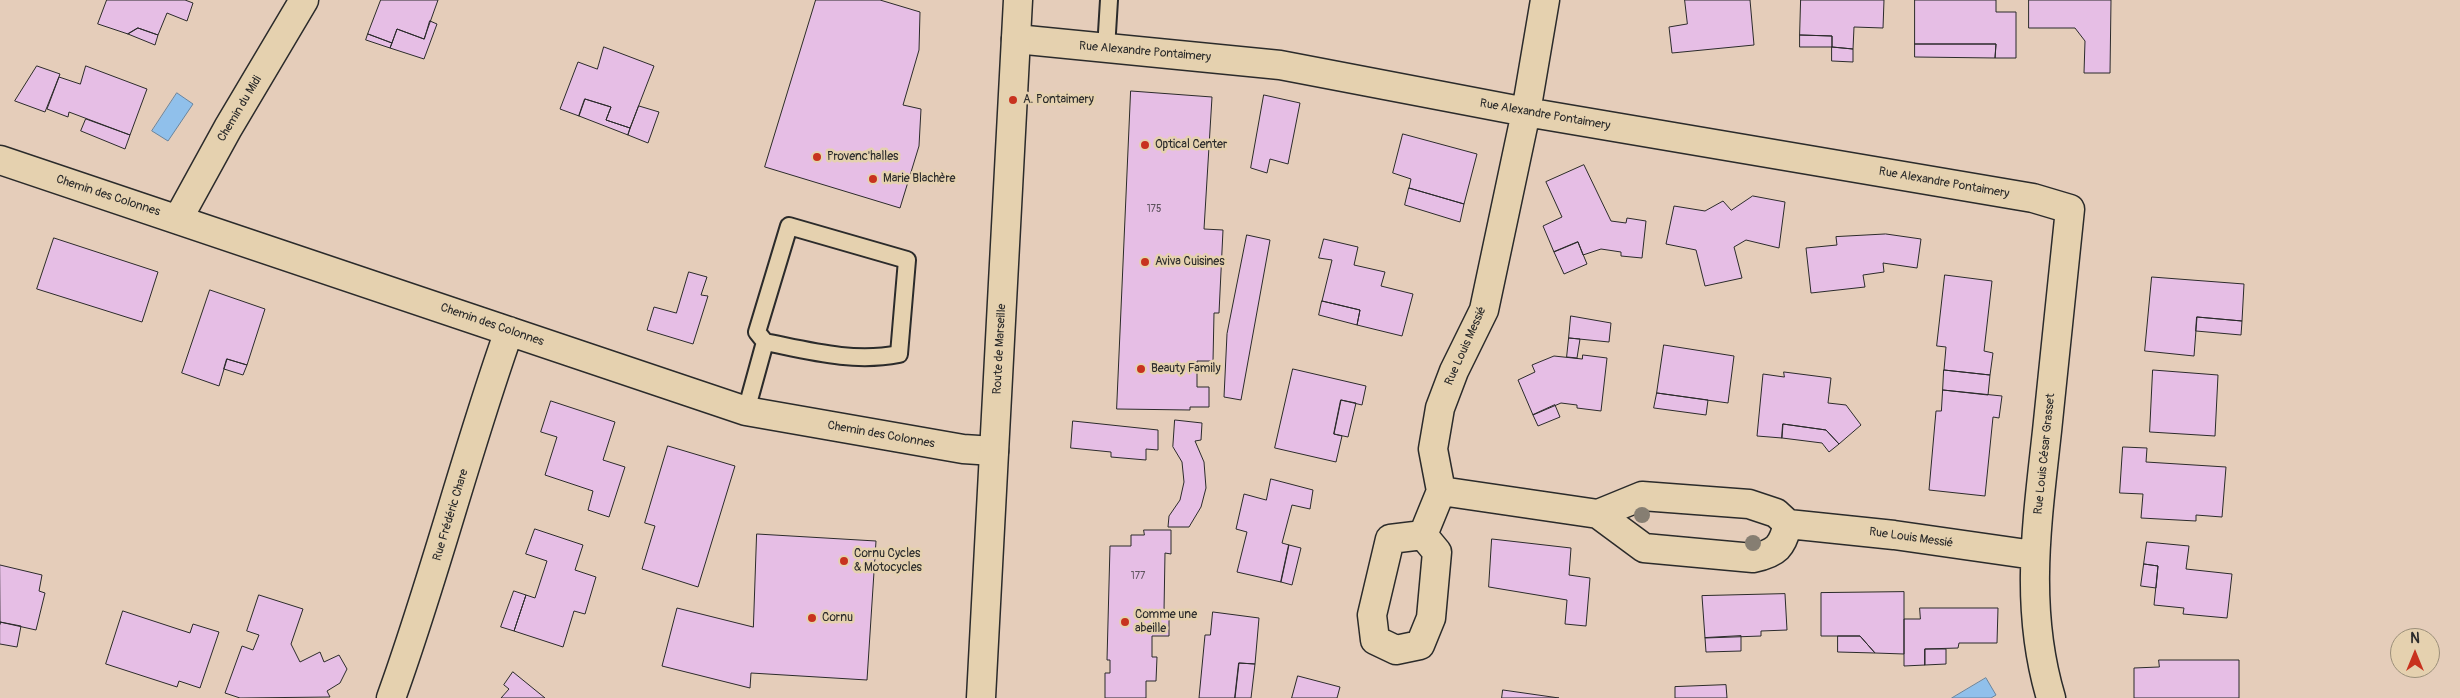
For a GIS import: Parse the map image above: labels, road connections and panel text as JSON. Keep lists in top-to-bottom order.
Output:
{
  "streets": {
    "street": [
      "Rue Alexandre Pontaimery",
      "Chemin du Midi",
      "Chemin des Colonnes",
      "Rue Louis Messié",
      "Route de Marseille",
      "Rue Louis César Grasset",
      "Rue Frédéric Chare"
    ]
  },
  "crossings": [
    ["Rue Alexandre Pontaimery", "Rue Louis Messié"],
    ["Rue Alexandre Pontaimery", "Route de Marseille"],
    ["Rue Alexandre Pontaimery", "Rue Louis César Grasset"],
    ["Chemin du Midi", "Chemin des Colonnes"],
    ["Chemin des Colonnes", "Route de Marseille"],
    ["Chemin des Colonnes", "Rue Frédéric Chare"],
    ["Rue Louis Messié", "Rue Louis César Grasset"]
  ],
  "places": [
    "A. Pontaimery",
    "Optical Center",
    "Provenc'halles",
    "Marie Blachère",
    "Aviva Cuisines",
    "Beauty Family",
    "Cornu Cycles & Motocycles",
    "Cornu",
    "Comme une abeille"
  ],
  "house_numbers": ["175", "177"],
  "north": "top"
}
